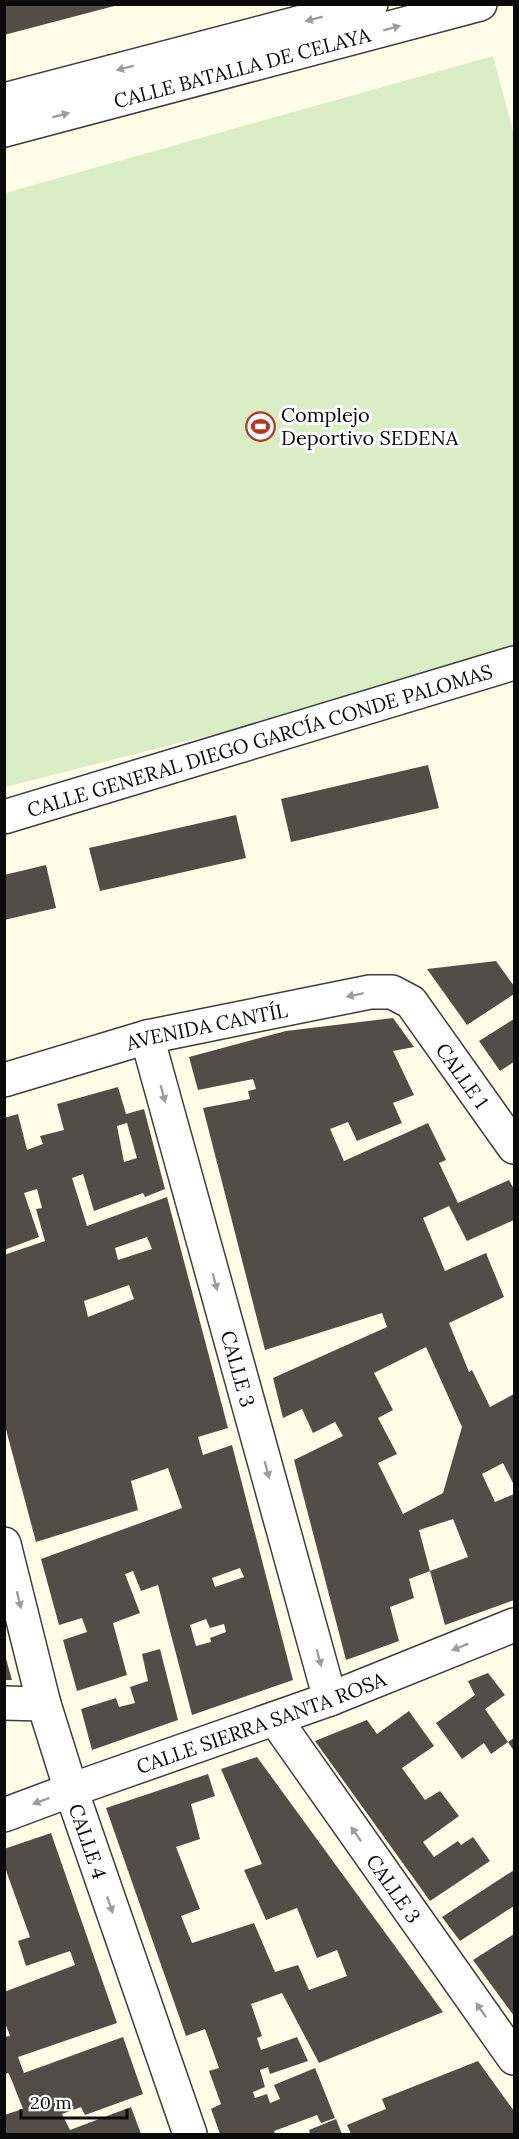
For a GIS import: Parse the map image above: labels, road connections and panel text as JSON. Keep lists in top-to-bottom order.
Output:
{
  "streets": {
    "street": [
      "CALLE BATALLA DE CELAYA",
      "CALLE GENERAL DIEGO GARCÍA CONDE PALOMAS",
      "AVENIDA CANTÍL",
      "CALLE 1",
      "CALLE 3",
      "CALLE SIERRA SANTA ROSA",
      "CALLE 4"
    ]
  },
  "crossings": [
    ["AVENIDA CANTÍL", "CALLE 1"],
    ["AVENIDA CANTÍL", "CALLE 3"],
    ["CALLE 3", "CALLE SIERRA SANTA ROSA"],
    ["CALLE SIERRA SANTA ROSA", "CALLE 4"]
  ],
  "one_way": ["AVENIDA CANTÍL", "CALLE SIERRA SANTA ROSA", "CALLE 4"],
  "places": {
    "sports": ["Complejo Deportivo SEDENA"]
  },
  "scale_bar": "20 m"
}
